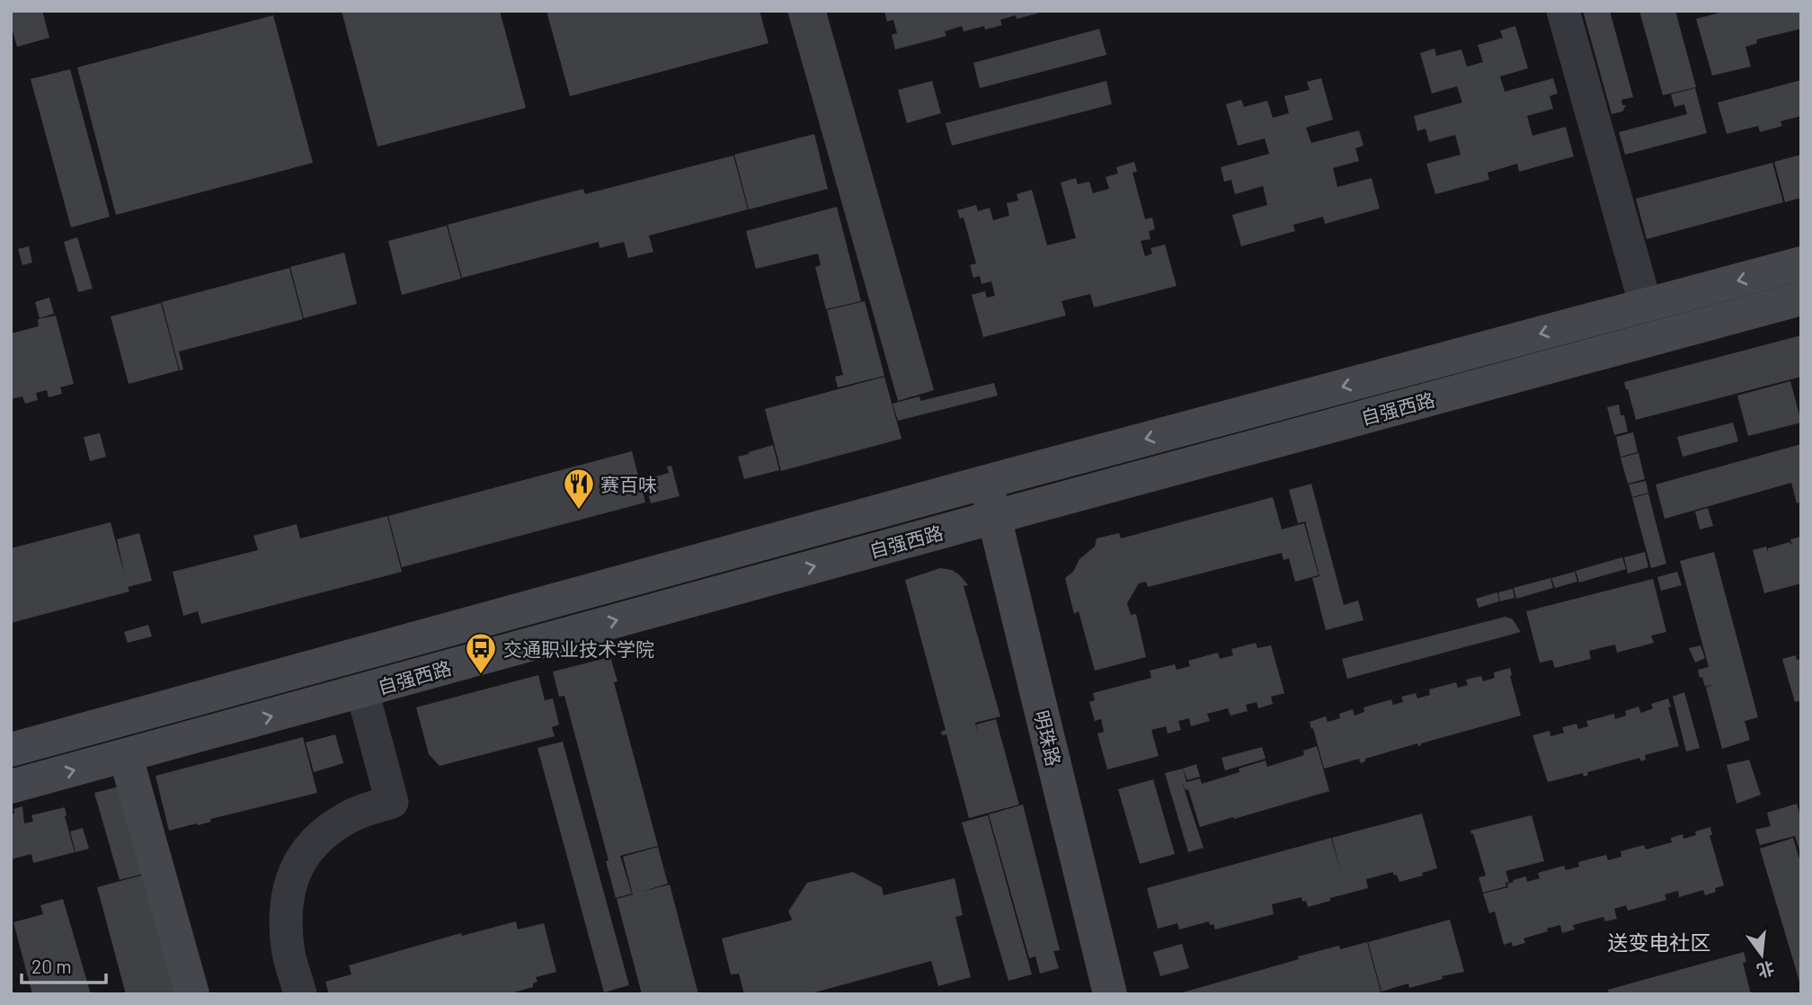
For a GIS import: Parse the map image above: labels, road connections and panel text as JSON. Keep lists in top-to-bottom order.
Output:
{
  "streets": {
    "main road": ["自强西路", "明珠路"]
  },
  "crossings": [
    ["自强西路", "明珠路"]
  ],
  "districts": ["送变电社区"],
  "places": {
    "restaurant": ["赛百味"],
    "bus stop": ["交通职业技术学院"]
  },
  "scale_bar": "20 m",
  "north": "bottom"
}
